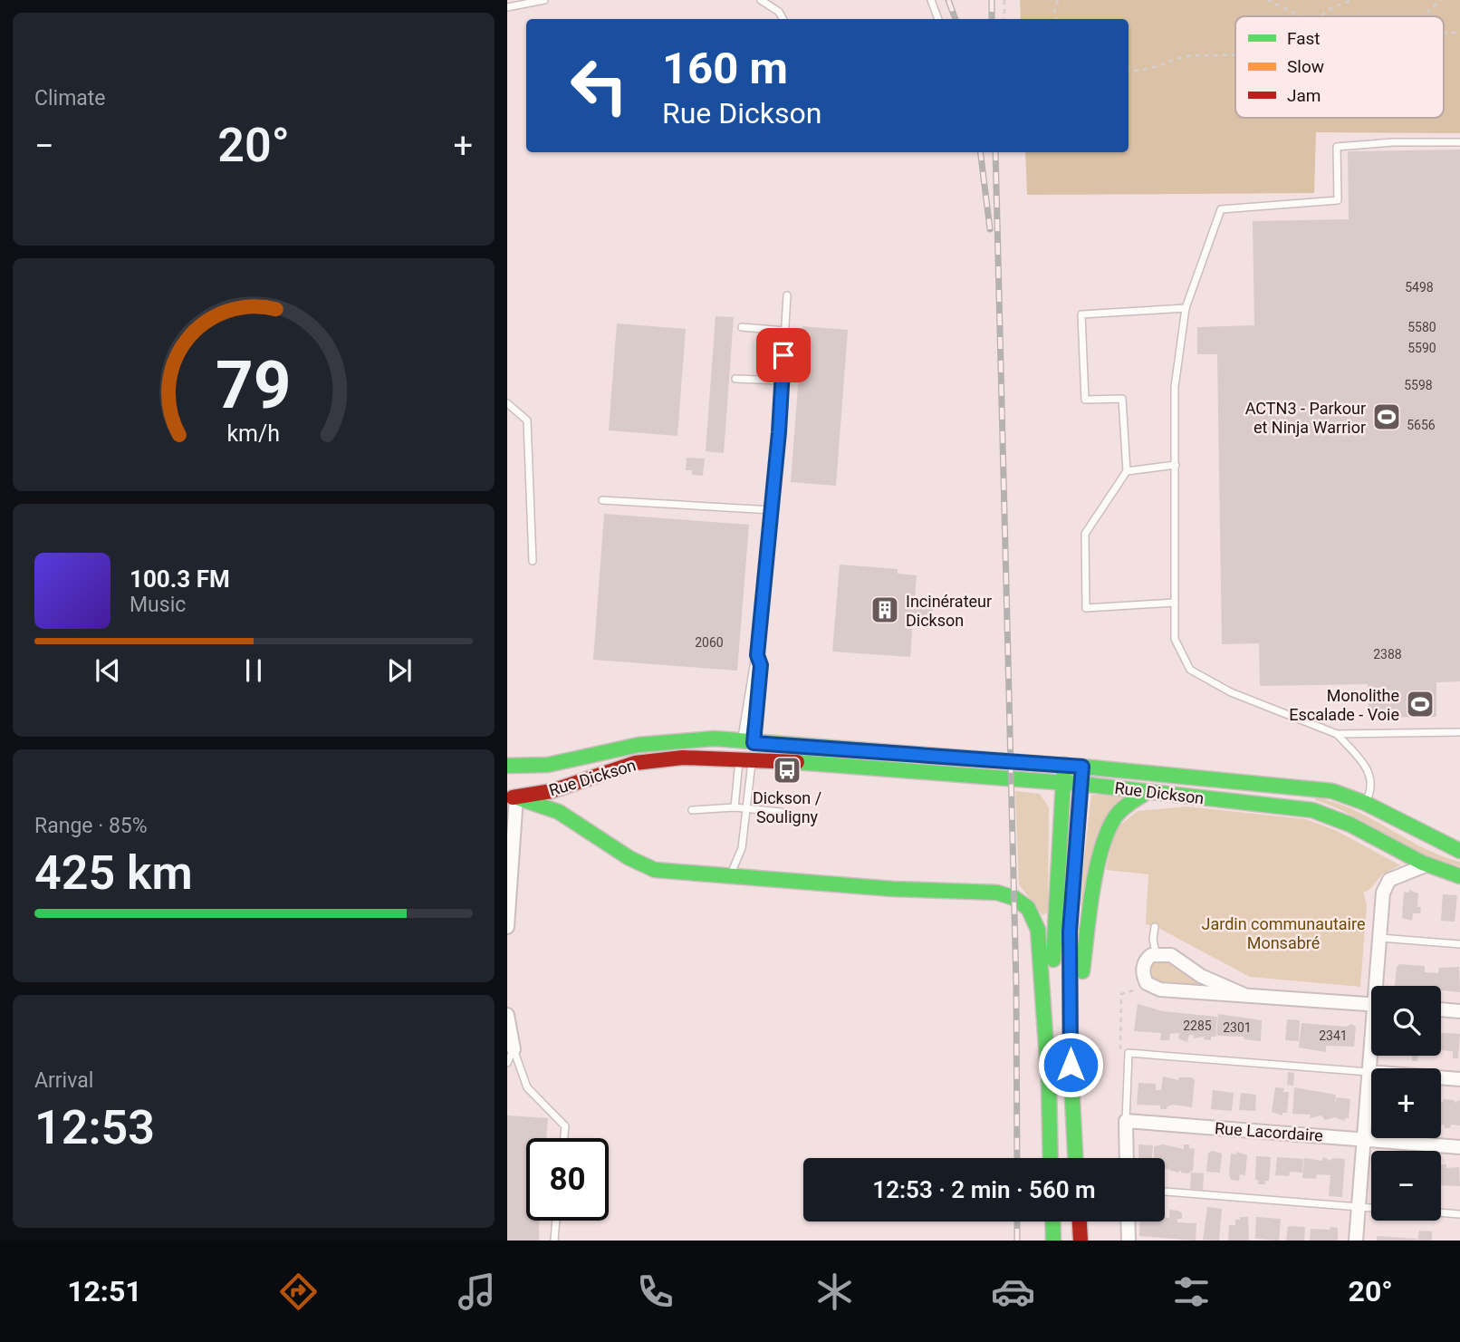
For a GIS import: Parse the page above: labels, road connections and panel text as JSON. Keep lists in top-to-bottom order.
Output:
{
  "streets": {
    "main road": ["Rue Dickson"],
    "street": ["Rue Lacordaire"]
  },
  "parks": ["Jardin communautaire Monsabré"],
  "places": {
    "sports": ["ACTN3 - Parkour et Ninja Warrior", "Monolithe Escalade - Voie"],
    "building": ["Incinérateur Dickson"],
    "bus stop": ["Dickson / Souligny"]
  },
  "house_numbers": [
    "5498",
    "5580",
    "5590",
    "5598",
    "5656",
    "2060",
    "2388",
    "2285",
    "2301",
    "2341"
  ],
  "legend": ["Fast", "Slow", "Jam"],
  "page": {
    "tile": [
      "Climate",
      ["Range · 85%", "425 km"],
      ["Arrival", "12:53"]
    ],
    "turn": ["160 m", "Rue Dickson"],
    "heat": ["−", "20°", "+"],
    "song": ["100.3 FM", "Music"],
    "map_buttons": ["+", "−"],
    "limit": "80",
    "trip": "12:53 · 2 min · 560 m",
    "tabs": ["12:51", "20°"],
    "gauge": ["79", "km/h"]
  }
}
